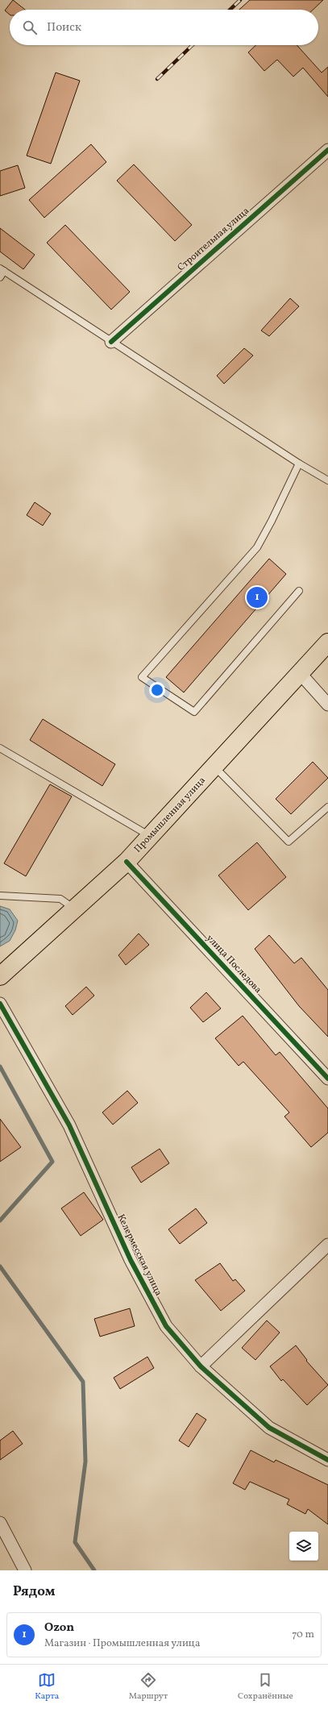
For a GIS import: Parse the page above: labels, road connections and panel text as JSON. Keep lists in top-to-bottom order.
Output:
{
  "streets": {
    "main road": ["Промышленная улица"],
    "street": ["Строительная улица", "улица Последова", "Келермесская улица"]
  },
  "crossings": [
    ["Промышленная улица", "улица Последова"]
  ],
  "page": {
    "search": "Поиск",
    "pins": "1",
    "heading": "Рядом",
    "list": [
      {
        "mark": "1",
        "name": "Ozon",
        "note": "Магазин · Промышленная улица",
        "value": "70 m"
      }
    ],
    "nav": ["Карта", "Маршрут", "Сохранённые"]
  }
}
